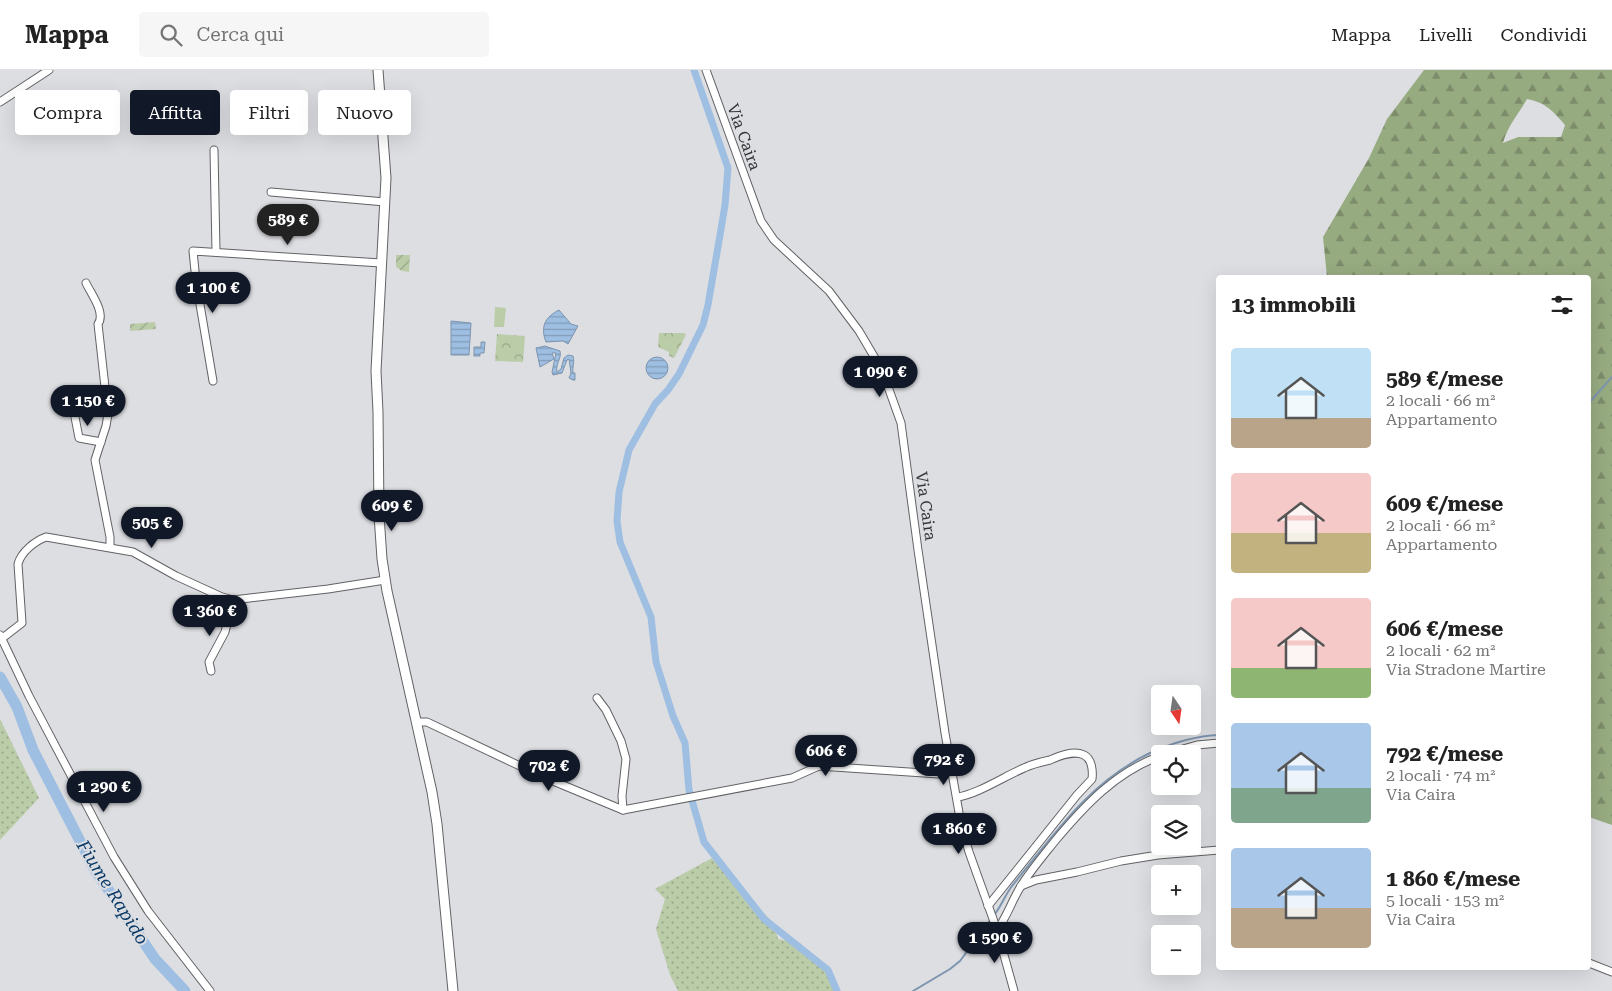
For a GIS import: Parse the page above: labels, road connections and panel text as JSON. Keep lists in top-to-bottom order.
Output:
{
  "streets": {
    "street": ["Via Caira"]
  },
  "water": ["Fiume Rapido"],
  "north": "bottom",
  "page": {
    "header": "Mappa",
    "search": "Cerca qui",
    "nav": ["Mappa", "Livelli", "Condividi"],
    "chip": [
      "Compra",
      "Affitta",
      "Filtri",
      "Nuovo"
    ],
    "price": [
      "589 €",
      "1 100 €",
      "1 090 €",
      "1 150 €",
      "609 €",
      "505 €",
      "1 360 €",
      "606 €",
      "792 €",
      "702 €",
      "1 290 €",
      "1 860 €",
      "1 590 €"
    ],
    "heading": "13 immobili",
    "list": [
      {
        "name": "589 €/mese",
        "note": "2 locali · 66 m² · Appartamento"
      },
      {
        "name": "609 €/mese",
        "note": "2 locali · 66 m² · Appartamento"
      },
      {
        "name": "606 €/mese",
        "note": "2 locali · 62 m² · Via Stradone Martire"
      },
      {
        "name": "792 €/mese",
        "note": "2 locali · 74 m² · Via Caira"
      },
      {
        "name": "1 860 €/mese",
        "note": "5 locali · 153 m² · Via Caira"
      }
    ],
    "map_buttons": ["+", "−"]
  }
}
